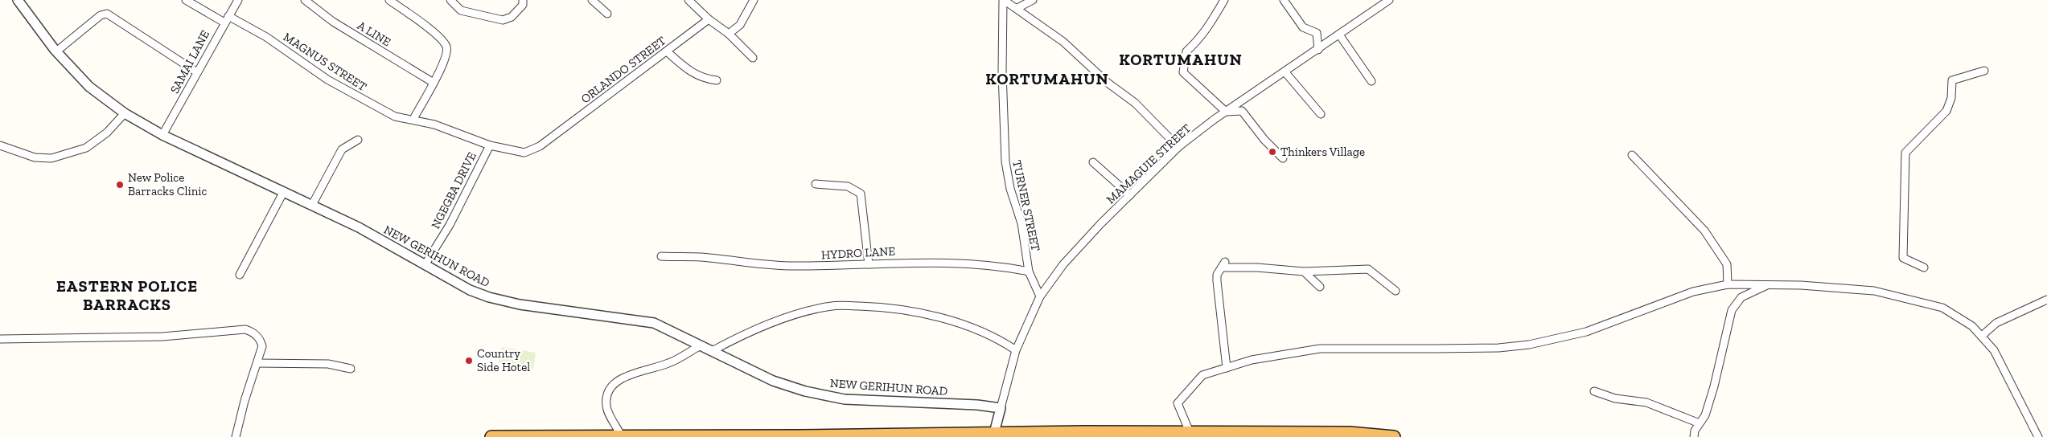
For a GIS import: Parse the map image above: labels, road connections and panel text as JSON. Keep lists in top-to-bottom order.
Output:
{
  "streets": {
    "street": [
      "A LINE",
      "SAMAI LANE",
      "MAGNUS STREET",
      "ORLANDO STREET",
      "MAMAGUIE STREET",
      "NGEGBA DRIVE",
      "TURNER STREET",
      "HYDRO LANE",
      "NEW GERIHUN ROAD"
    ]
  },
  "crossings": [
    ["SAMAI LANE", "MAGNUS STREET"],
    ["SAMAI LANE", "NEW GERIHUN ROAD"],
    ["MAGNUS STREET", "ORLANDO STREET"],
    ["MAGNUS STREET", "NGEGBA DRIVE"],
    ["ORLANDO STREET", "NGEGBA DRIVE"],
    ["MAMAGUIE STREET", "NEW GERIHUN ROAD"],
    ["NGEGBA DRIVE", "NEW GERIHUN ROAD"],
    ["TURNER STREET", "HYDRO LANE"]
  ],
  "districts": ["KORTUMAHUN", "KORTUMAHUN", "EASTERN POLICE BARRACKS"],
  "places": ["Thinkers Village", "New Police Barracks Clinic", "Country Side Hotel"]
}
